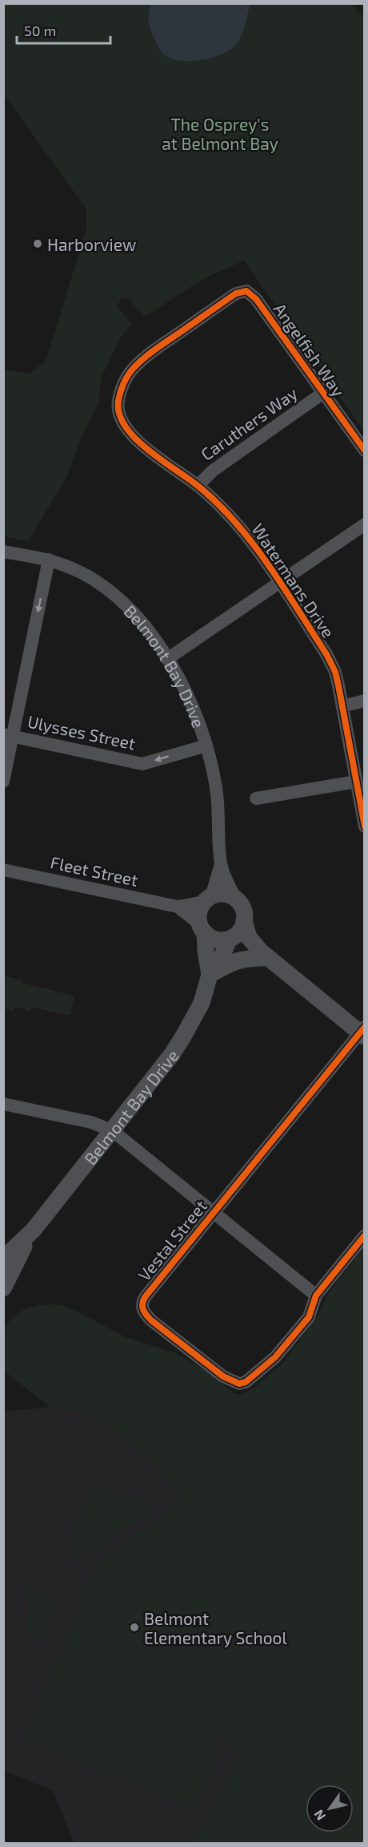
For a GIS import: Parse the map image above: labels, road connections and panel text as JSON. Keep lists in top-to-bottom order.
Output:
{
  "streets": {
    "street": [
      "Angelfish Way",
      "Caruthers Way",
      "Watermans Drive",
      "Belmont Bay Drive",
      "Ulysses Street",
      "Fleet Street",
      "Vestal Street"
    ]
  },
  "crossings": [
    ["Angelfish Way", "Caruthers Way"],
    ["Angelfish Way", "Watermans Drive"],
    ["Caruthers Way", "Watermans Drive"],
    ["Belmont Bay Drive", "Ulysses Street"],
    ["Belmont Bay Drive", "Fleet Street"]
  ],
  "one_way": ["Ulysses Street"],
  "parks": ["The Osprey's at Belmont Bay"],
  "places": ["Harborview", "Belmont Elementary School"],
  "scale_bar": "50 m",
  "north": "bottom left"
}
